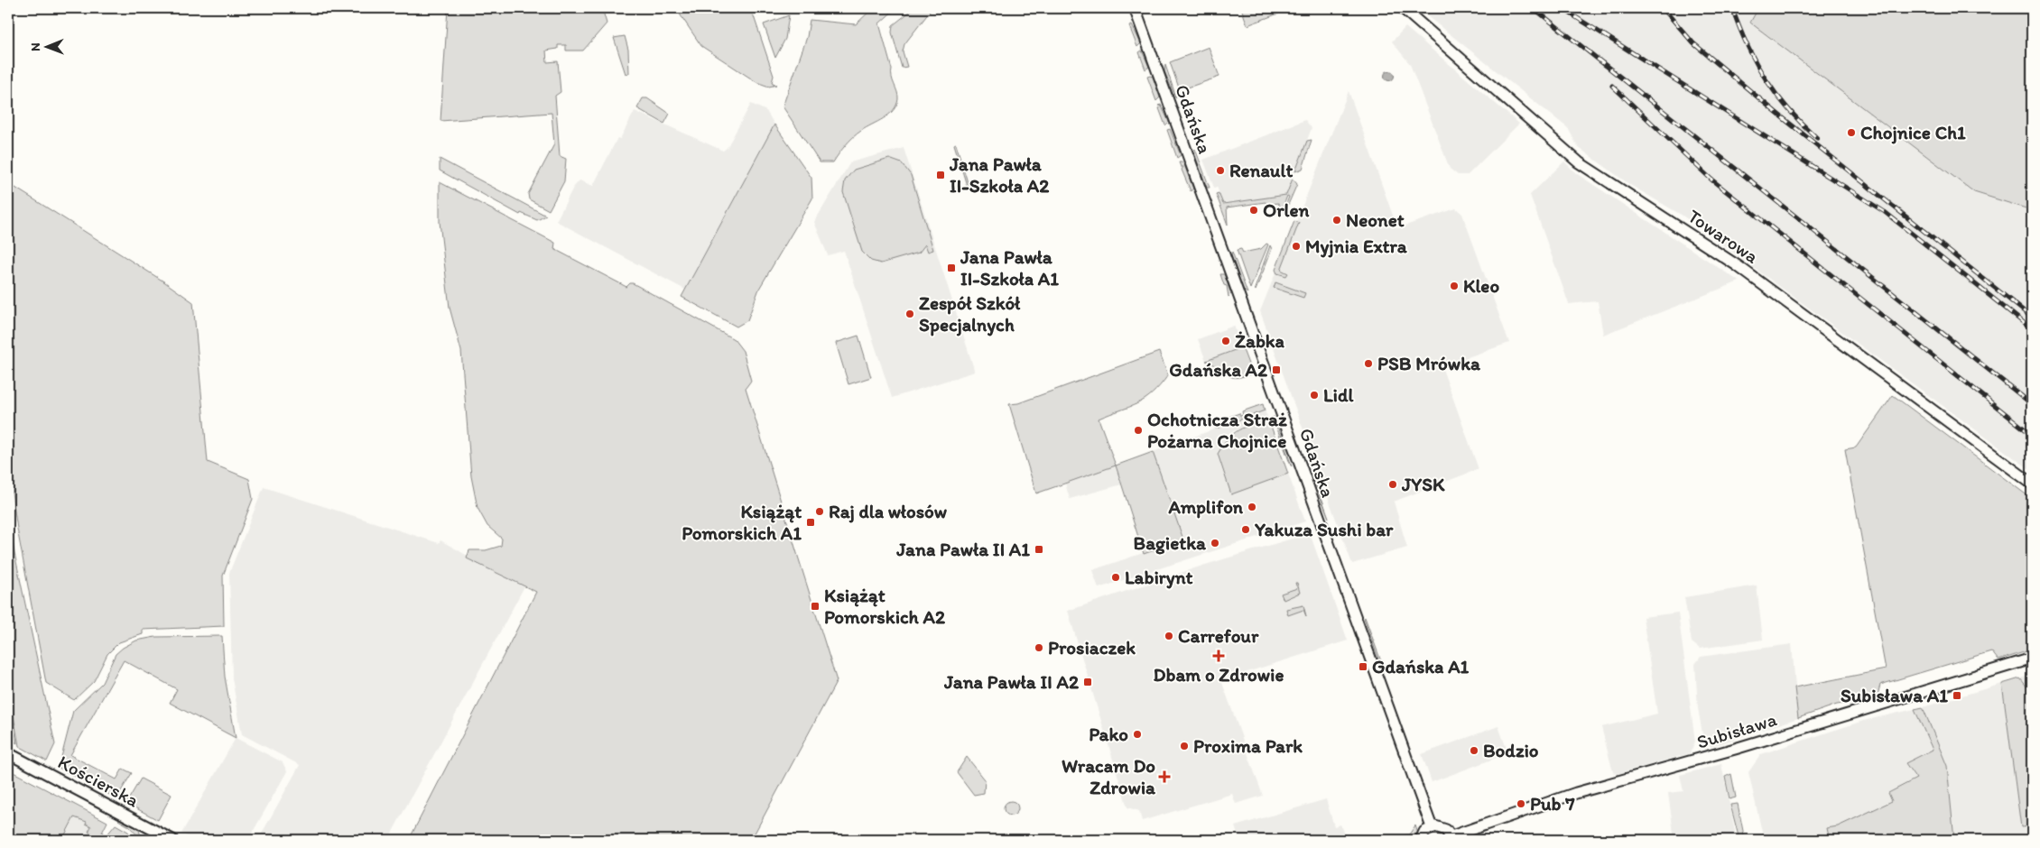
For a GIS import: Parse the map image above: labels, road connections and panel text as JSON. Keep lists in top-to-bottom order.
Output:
{
  "streets": {
    "street": [
      "Gdańska",
      "Towarowa",
      "Subisława",
      "Kościerska"
    ]
  },
  "places": {
    "other": [
      "Chojnice Ch1",
      "Renault",
      "Orlen",
      "Neonet",
      "Myjnia Extra",
      "Kleo",
      "Zespół Szkół Specjalnych",
      "Żabka",
      "PSB Mrówka",
      "Lidl",
      "Ochotnicza Straż Pożarna Chojnice",
      "JYSK",
      "Amplifon",
      "Raj dla włosów",
      "Yakuza Sushi bar",
      "Bagietka",
      "Labirynt",
      "Carrefour",
      "Prosiaczek",
      "Pako",
      "Proxima Park",
      "Bodzio",
      "Pub 7"
    ],
    "transit": [
      "Jana Pawła II-Szkoła A2",
      "Jana Pawła II-Szkoła A1",
      "Gdańska A2",
      "Książąt Pomorskich A1",
      "Jana Pawła II A1",
      "Książąt Pomorskich A2",
      "Gdańska A1",
      "Jana Pawła II A2",
      "Subisława A1"
    ],
    "health": ["Dbam o Zdrowie", "Wracam Do Zdrowia"]
  },
  "north": "left"
}
